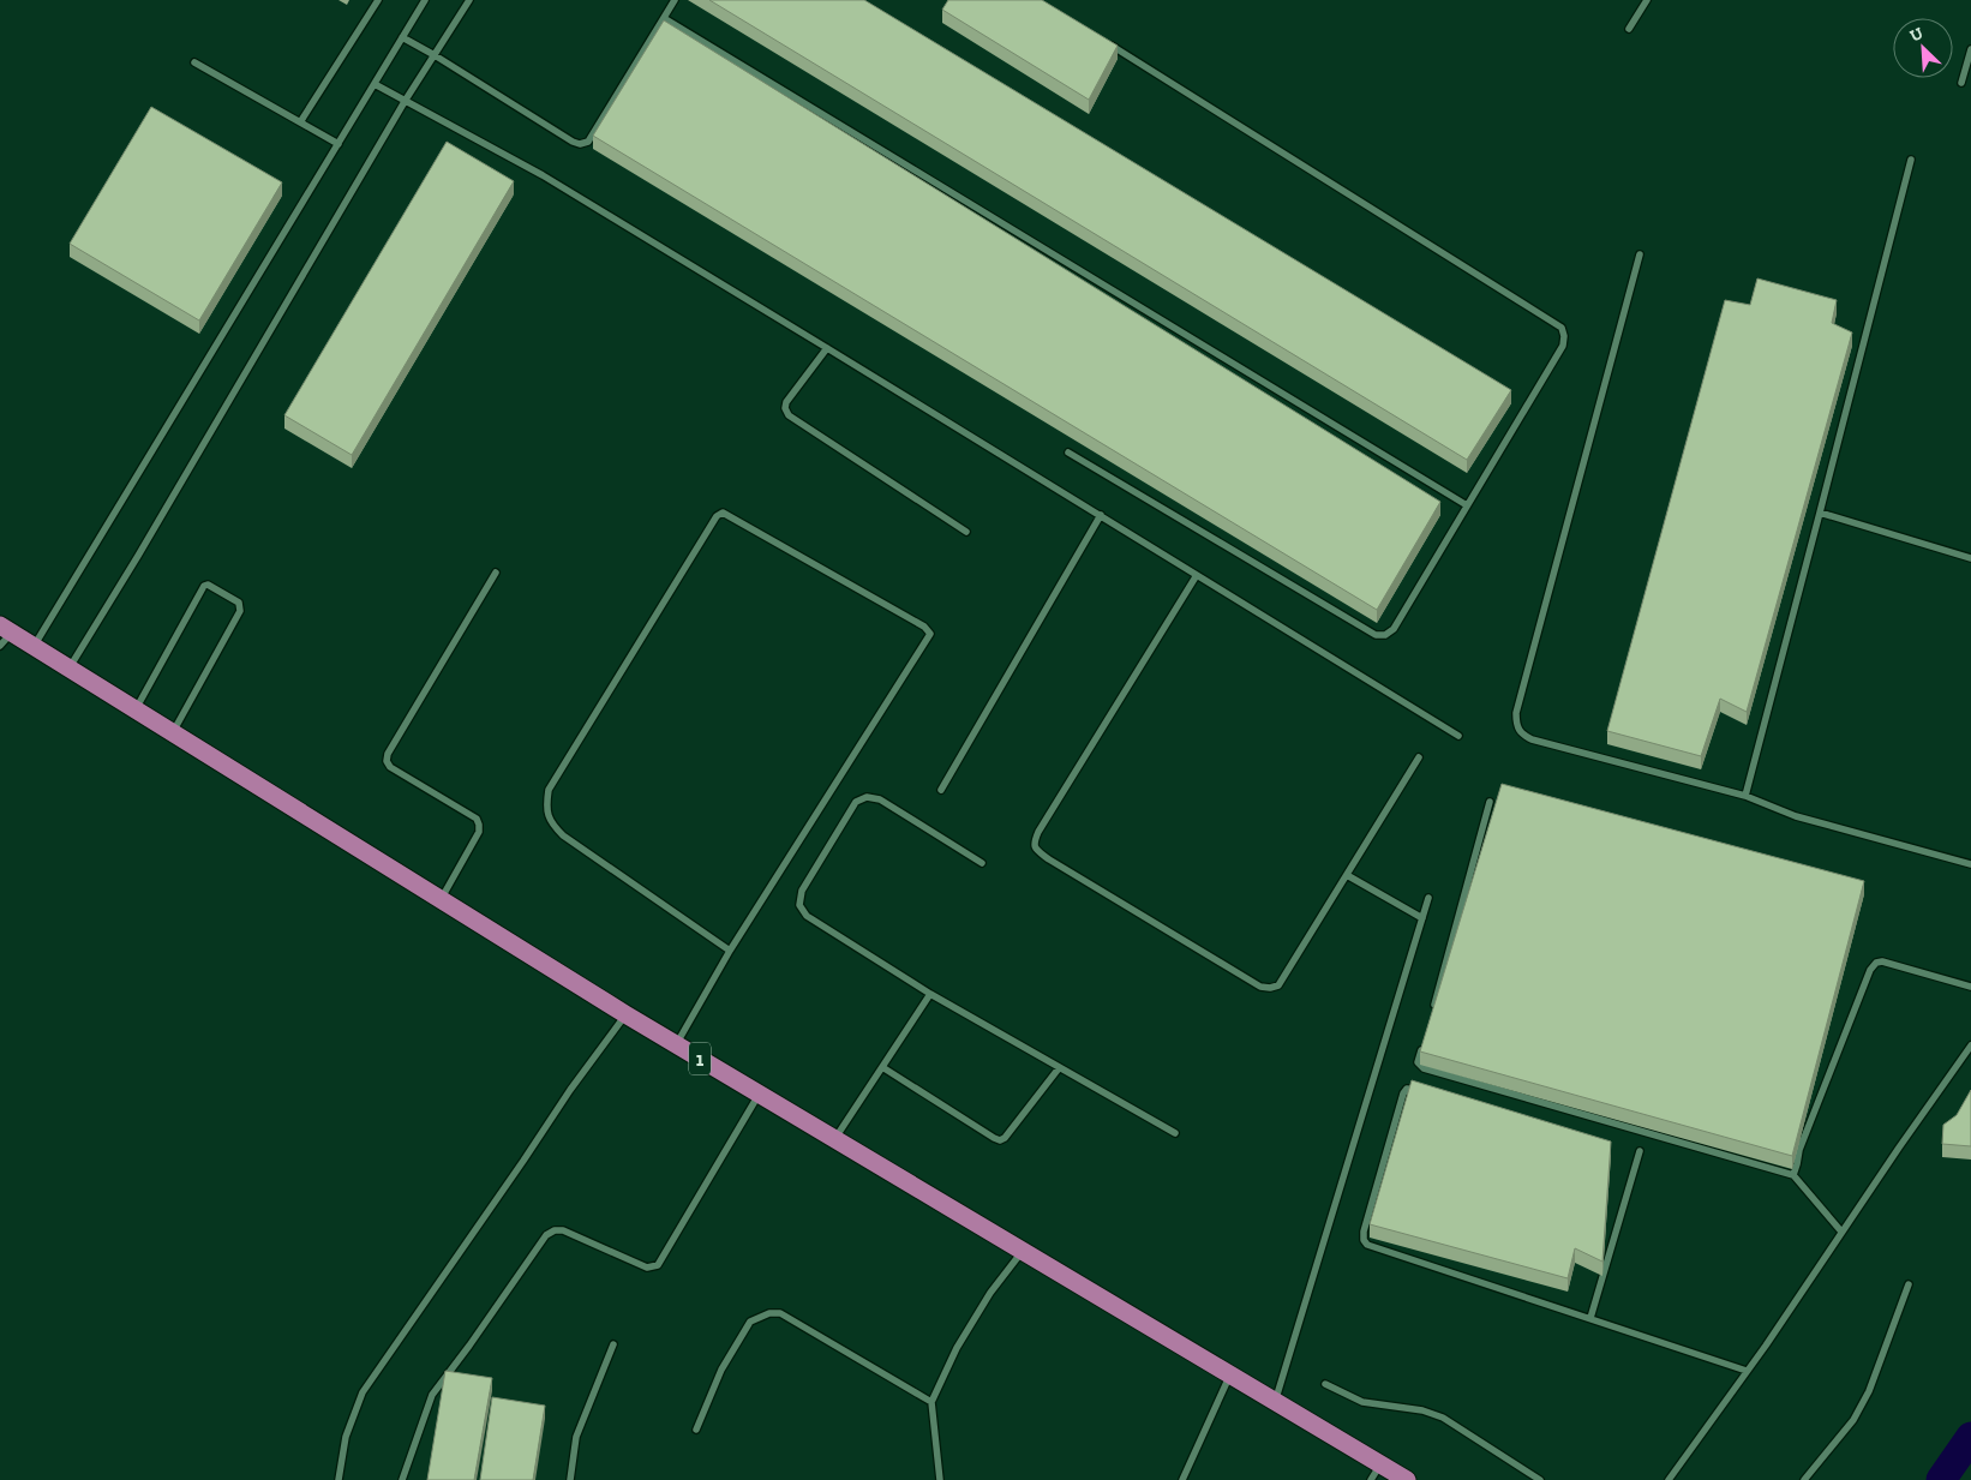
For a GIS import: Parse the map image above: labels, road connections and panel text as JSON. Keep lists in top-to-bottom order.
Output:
{
  "streets": {
    "highway": ["1"]
  },
  "north": "top left"
}
